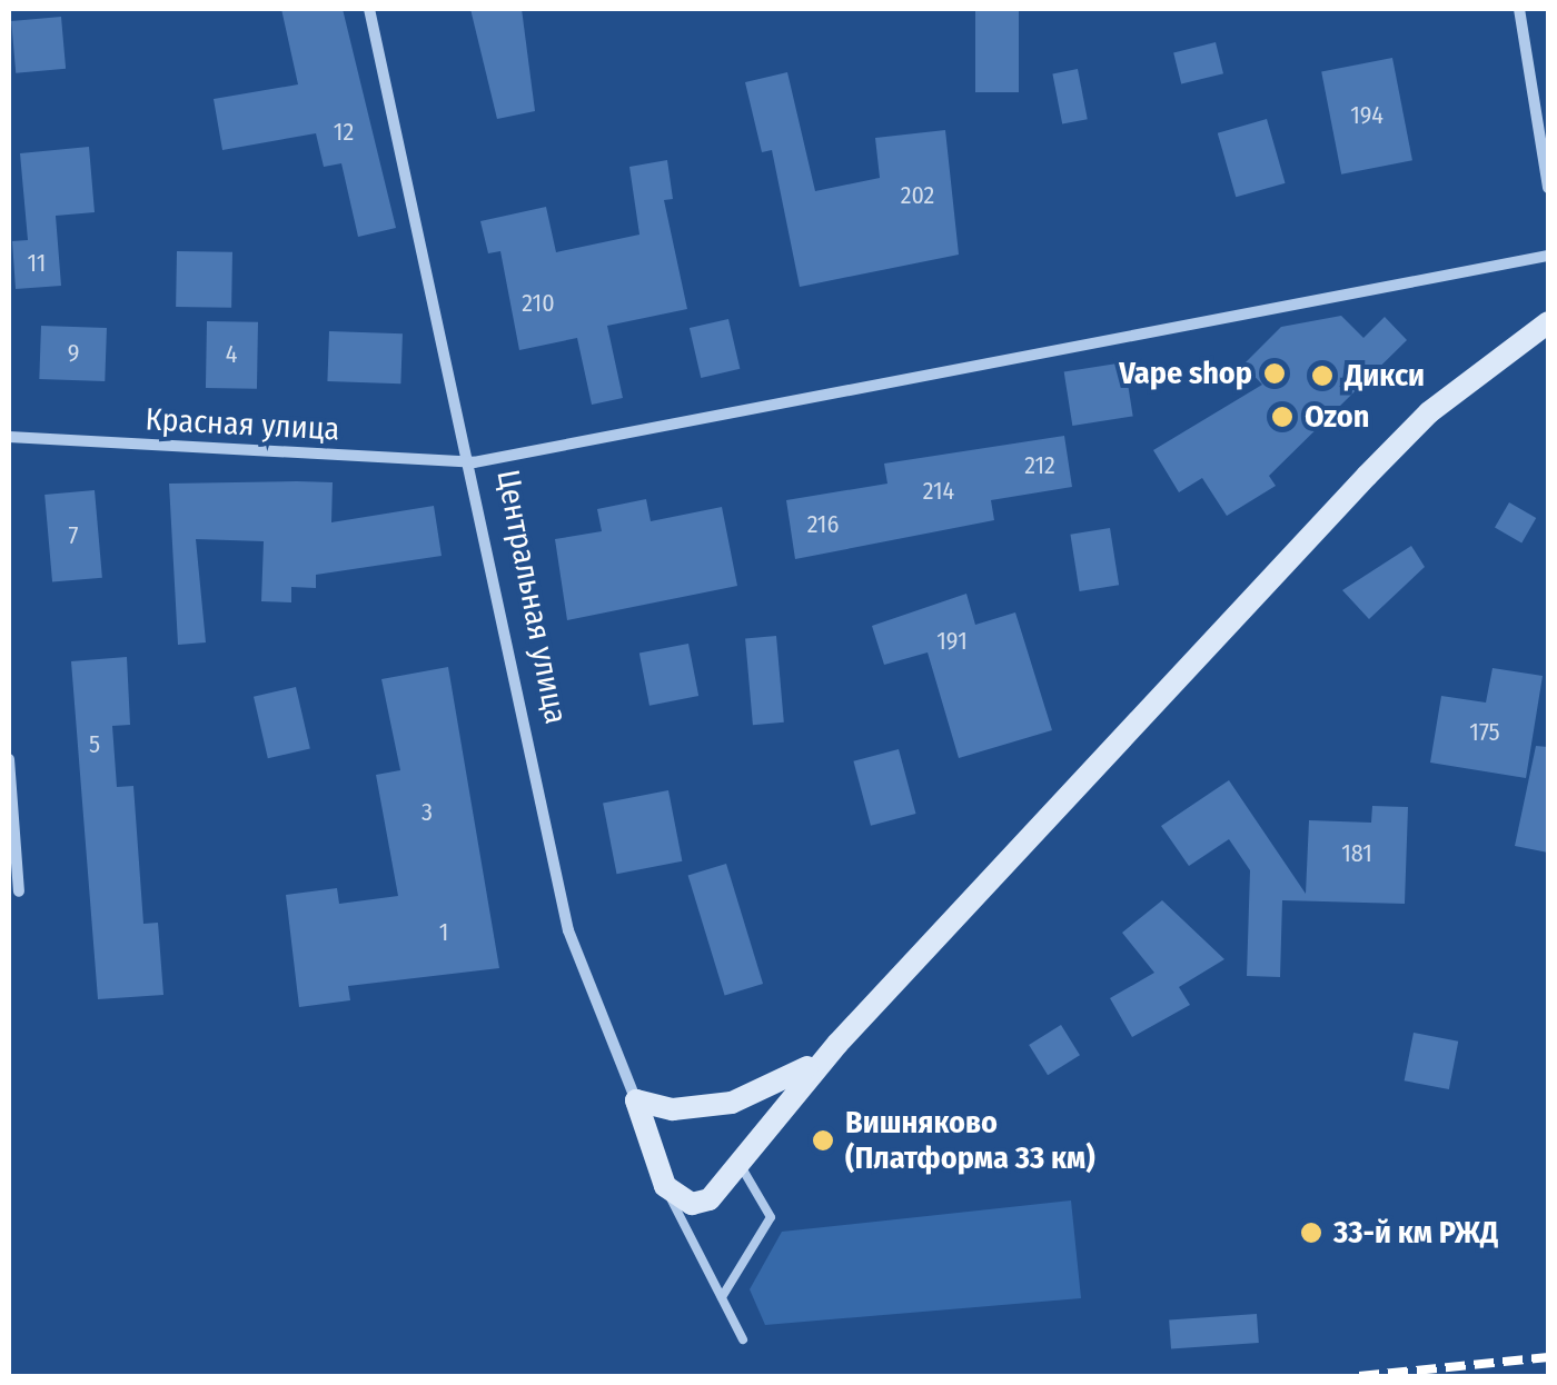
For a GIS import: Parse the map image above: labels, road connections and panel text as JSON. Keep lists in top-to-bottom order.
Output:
{
  "streets": {
    "street": ["Красная улица", "Центральная улица"]
  },
  "crossings": [
    ["Красная улица", "Центральная улица"]
  ],
  "places": [
    "Vape shop",
    "Дикси",
    "Ozon",
    "Вишняково (Платформа 33 км)",
    "33-й км РЖД"
  ],
  "house_numbers": [
    "194",
    "12",
    "202",
    "11",
    "210",
    "9",
    "4",
    "212",
    "214",
    "216",
    "7",
    "191",
    "175",
    "5",
    "3",
    "181",
    "1"
  ]
}
